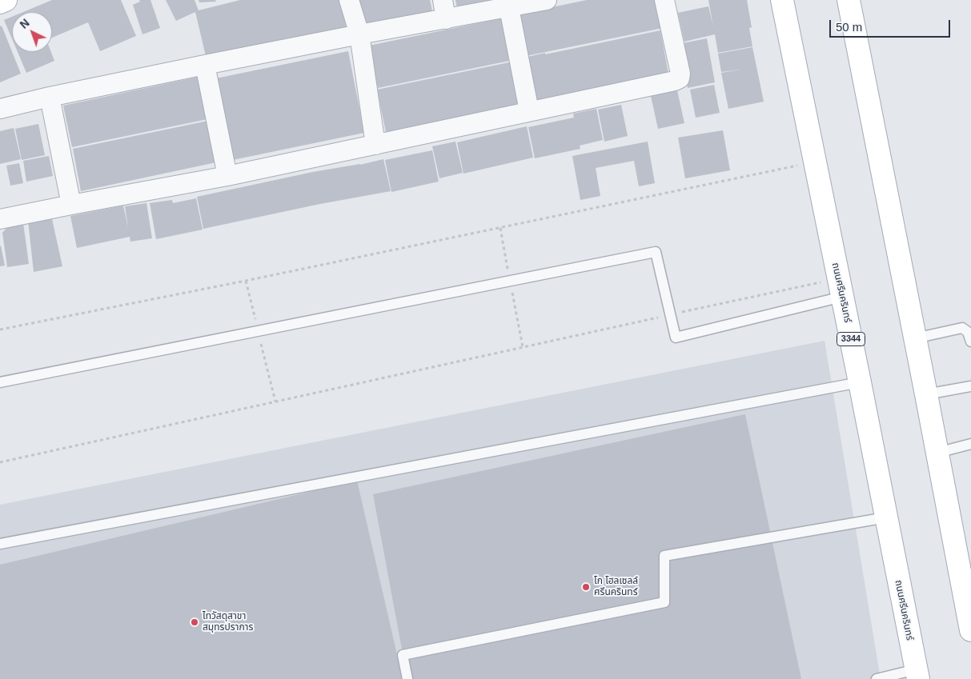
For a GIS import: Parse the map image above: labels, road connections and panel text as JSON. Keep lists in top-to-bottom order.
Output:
{
  "streets": {
    "main road": ["ถนนศรีนครินทร์", "3344"]
  },
  "places": ["โก โฮลเซลล์ ศรีนครินทร์", "ไทวัสดุสาขา สมุทรปราการ"],
  "scale_bar": "50 m",
  "north": "top left"
}
